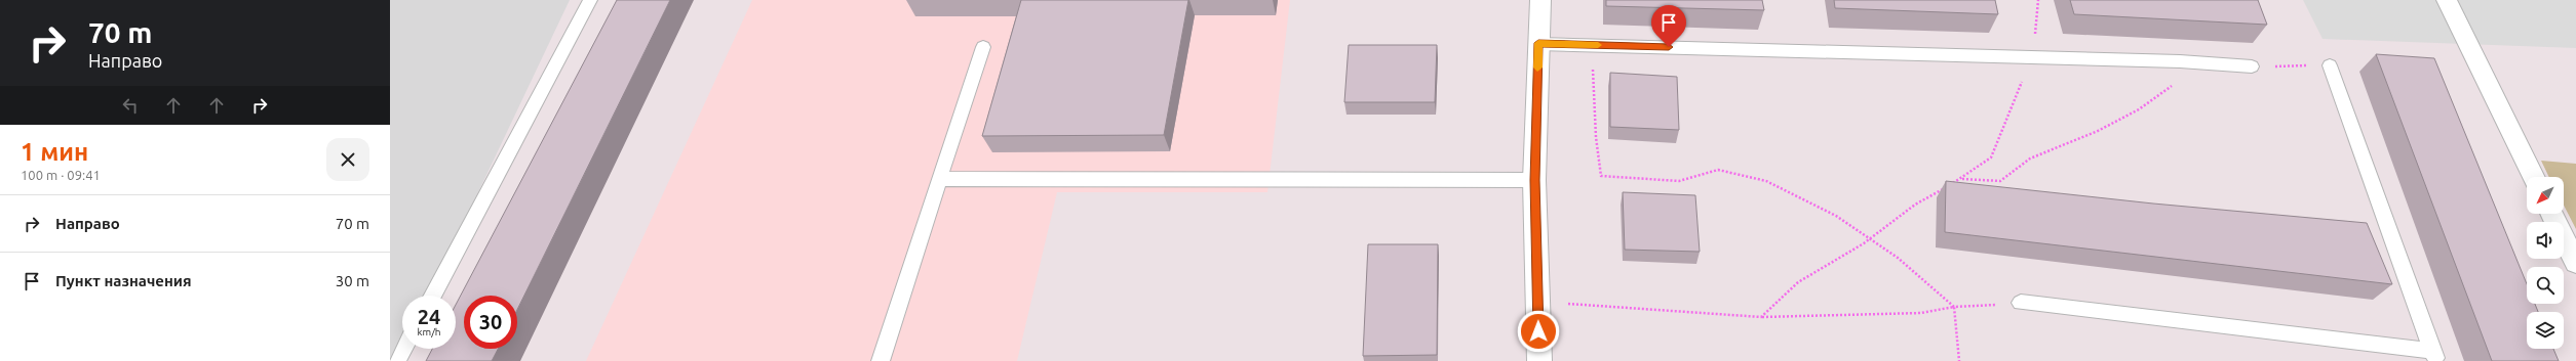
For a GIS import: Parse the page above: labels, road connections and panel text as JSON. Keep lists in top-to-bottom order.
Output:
{
  "north": "bottom left",
  "page": {
    "turn": ["70 m", "Направо"],
    "heading": ["1 мин", "100 m · 09:41"],
    "list": [
      {
        "name": "Направо",
        "value": "70 m"
      },
      {
        "name": "Пункт назначения",
        "value": "30 m"
      }
    ],
    "speed": "24 km/h",
    "limit": "30"
  }
}
